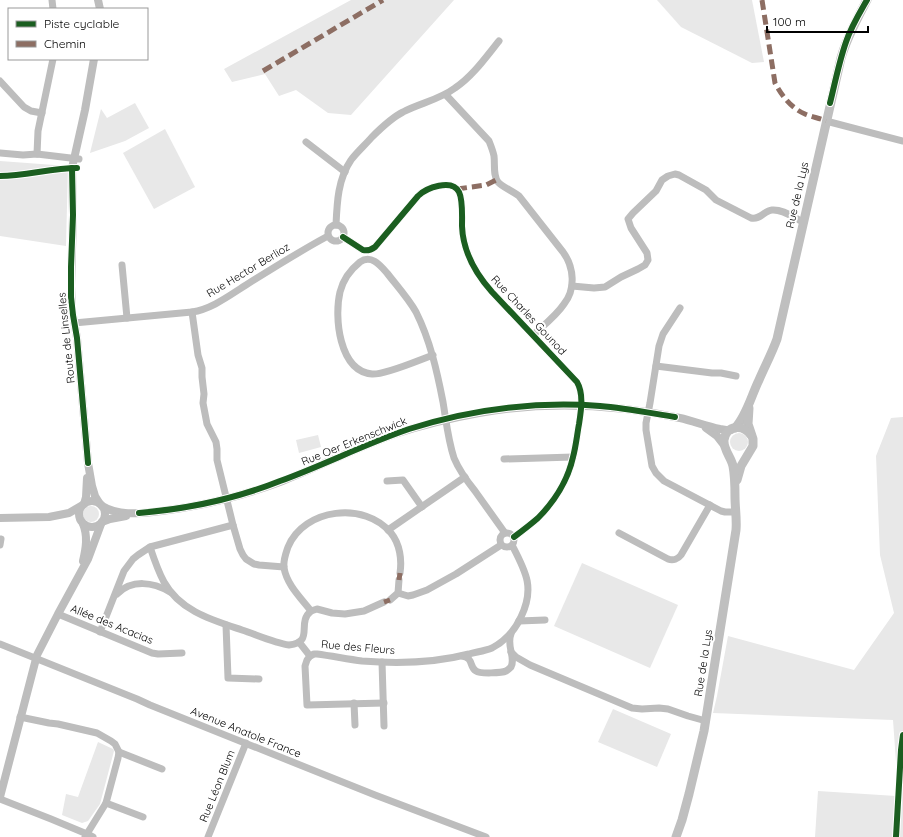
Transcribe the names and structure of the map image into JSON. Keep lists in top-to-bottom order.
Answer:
{
  "streets": {
    "main road": ["Rue de la Lys"],
    "street": [
      "Rue Hector Berlioz",
      "Rue Charles Gounod",
      "Route de Linselles",
      "Rue Oer Erkenschwick",
      "Allée des Acacias",
      "Rue des Fleurs",
      "Avenue Anatole France",
      "Rue Léon Blum"
    ]
  },
  "crossings": [
    ["Rue de la Lys", "Rue Oer Erkenschwick"],
    ["Rue Hector Berlioz", "Rue Charles Gounod"],
    ["Rue Hector Berlioz", "Route de Linselles"],
    ["Rue Charles Gounod", "Rue Oer Erkenschwick"],
    ["Rue Charles Gounod", "Rue des Fleurs"],
    ["Route de Linselles", "Rue Oer Erkenschwick"],
    ["Avenue Anatole France", "Rue Léon Blum"]
  ],
  "legend": ["Piste cyclable", "Chemin"],
  "scale_bar": "100 m"
}
